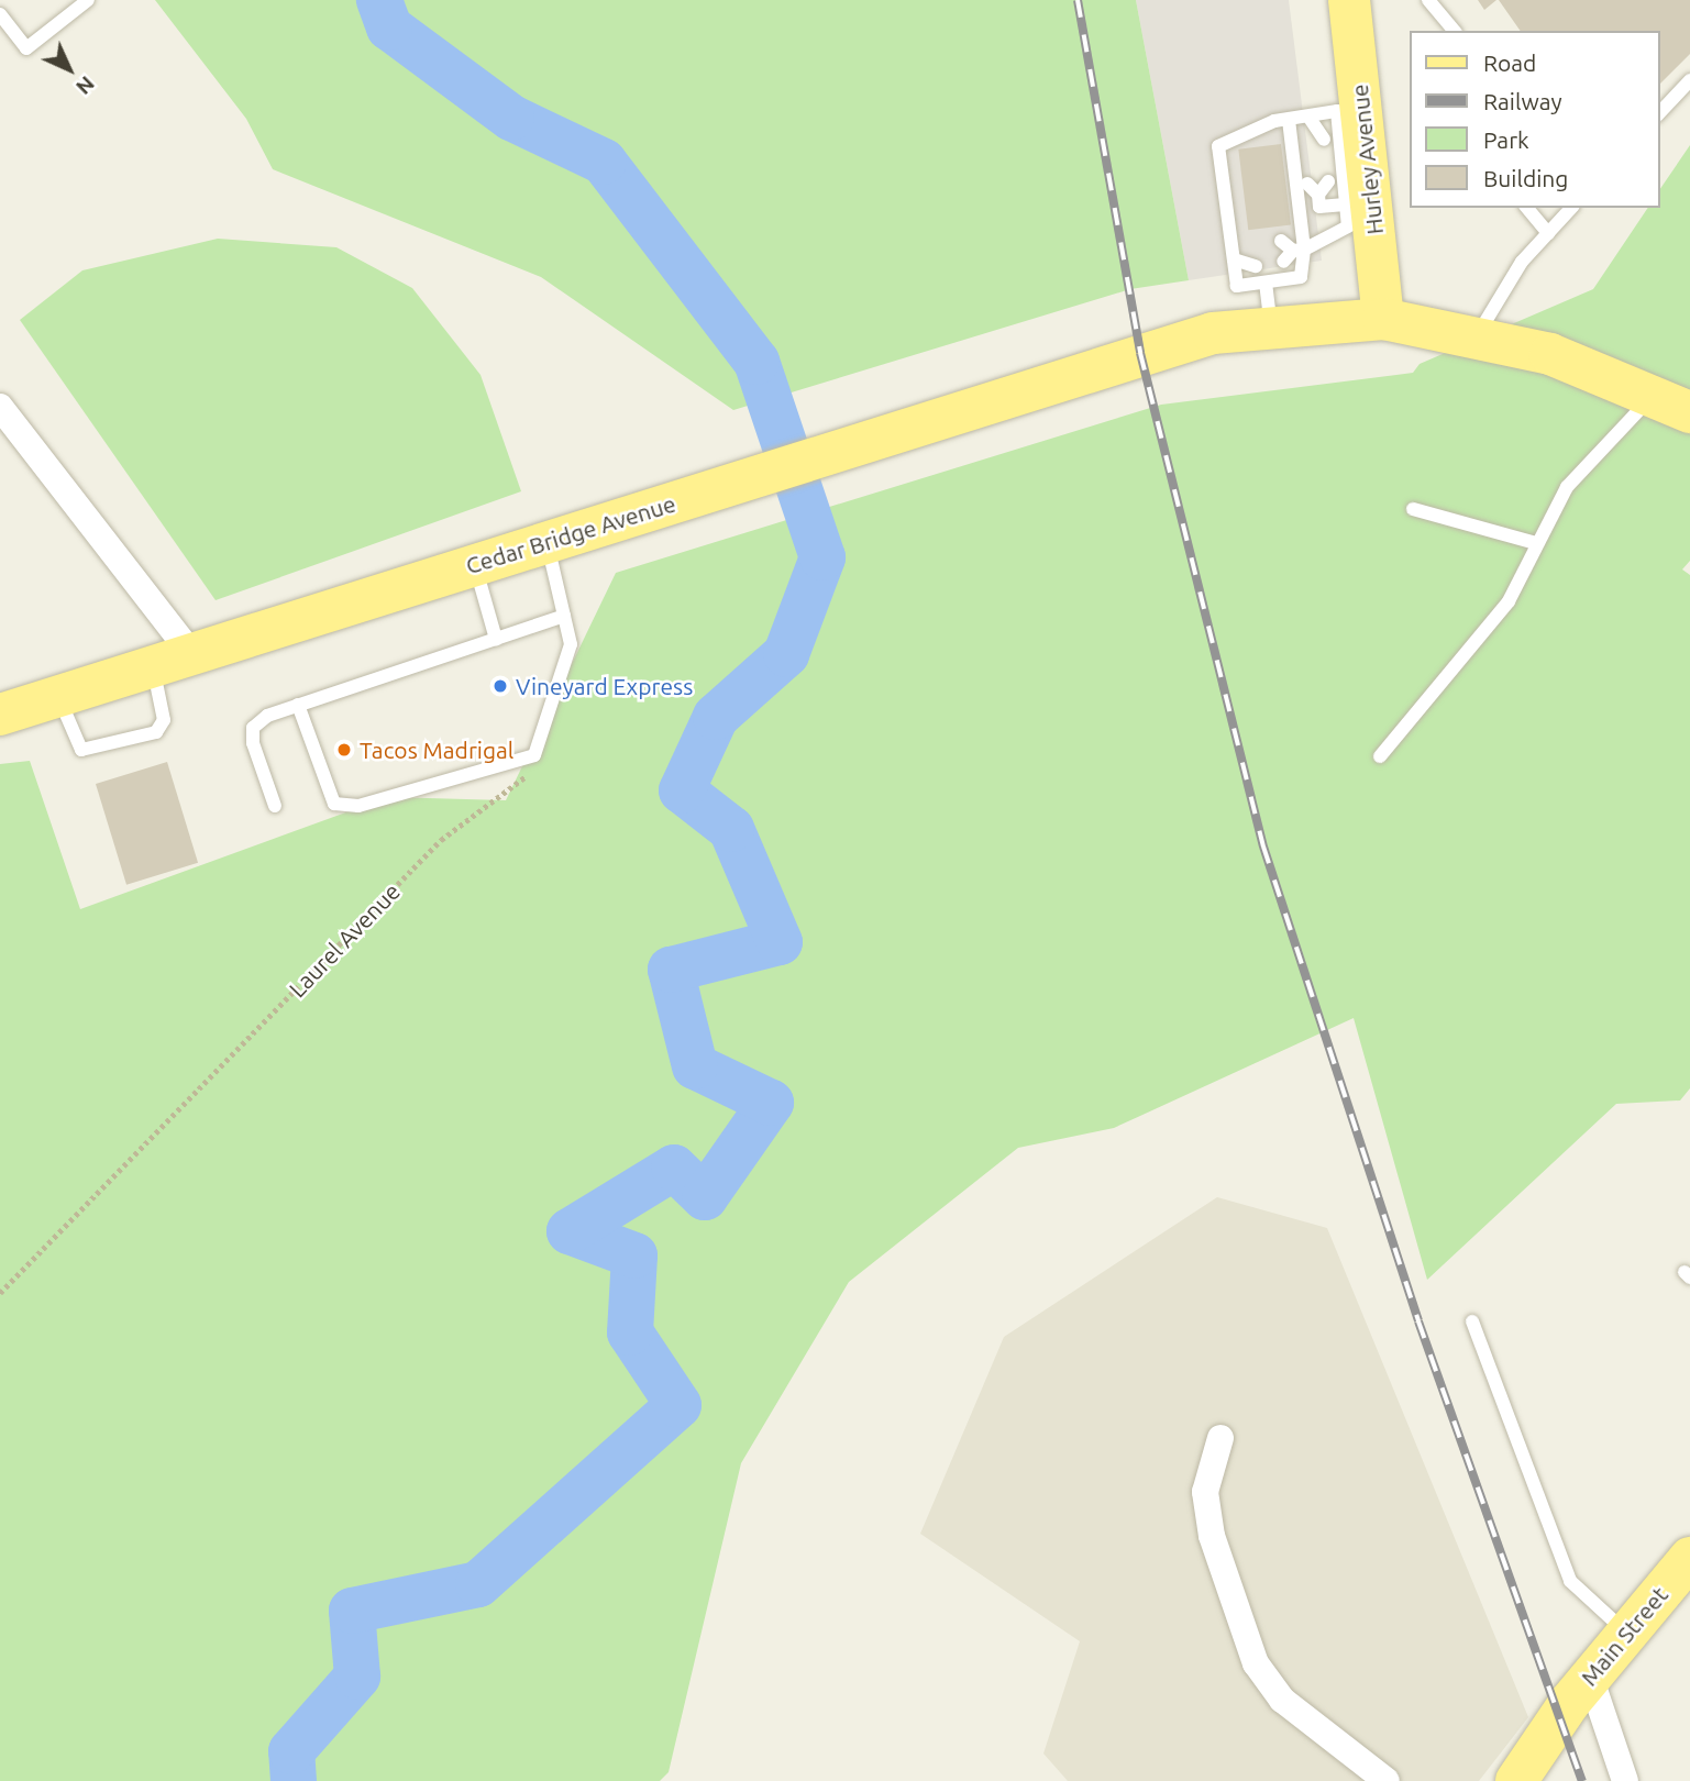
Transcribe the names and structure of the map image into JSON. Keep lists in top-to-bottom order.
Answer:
{
  "streets": {
    "main road": ["Hurley Avenue", "Cedar Bridge Avenue", "Main Street"],
    "path": ["Laurel Avenue"]
  },
  "crossings": [
    ["Hurley Avenue", "Cedar Bridge Avenue"]
  ],
  "places": ["Vineyard Express", "Tacos Madrigal"],
  "legend": [
    "Road",
    "Railway",
    "Park",
    "Building"
  ],
  "north": "bottom right"
}
